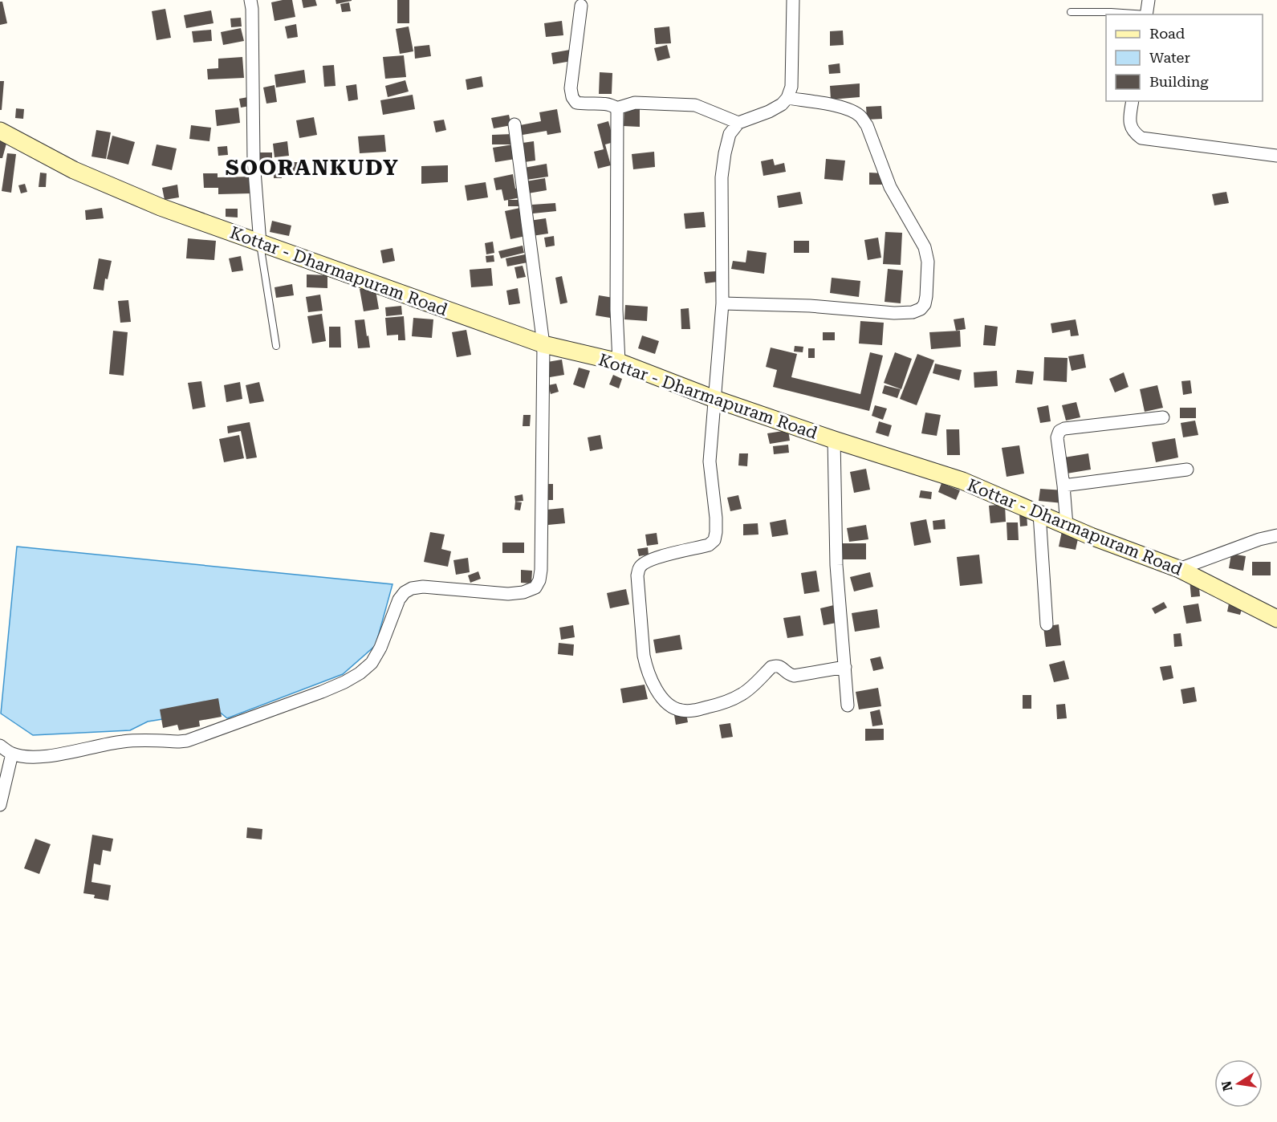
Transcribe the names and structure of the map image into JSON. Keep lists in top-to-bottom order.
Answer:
{
  "streets": {
    "main road": ["Kottar - Dharmapuram Road"]
  },
  "districts": ["SOORANKUDY"],
  "legend": ["Road", "Water", "Building"],
  "north": "left"
}
